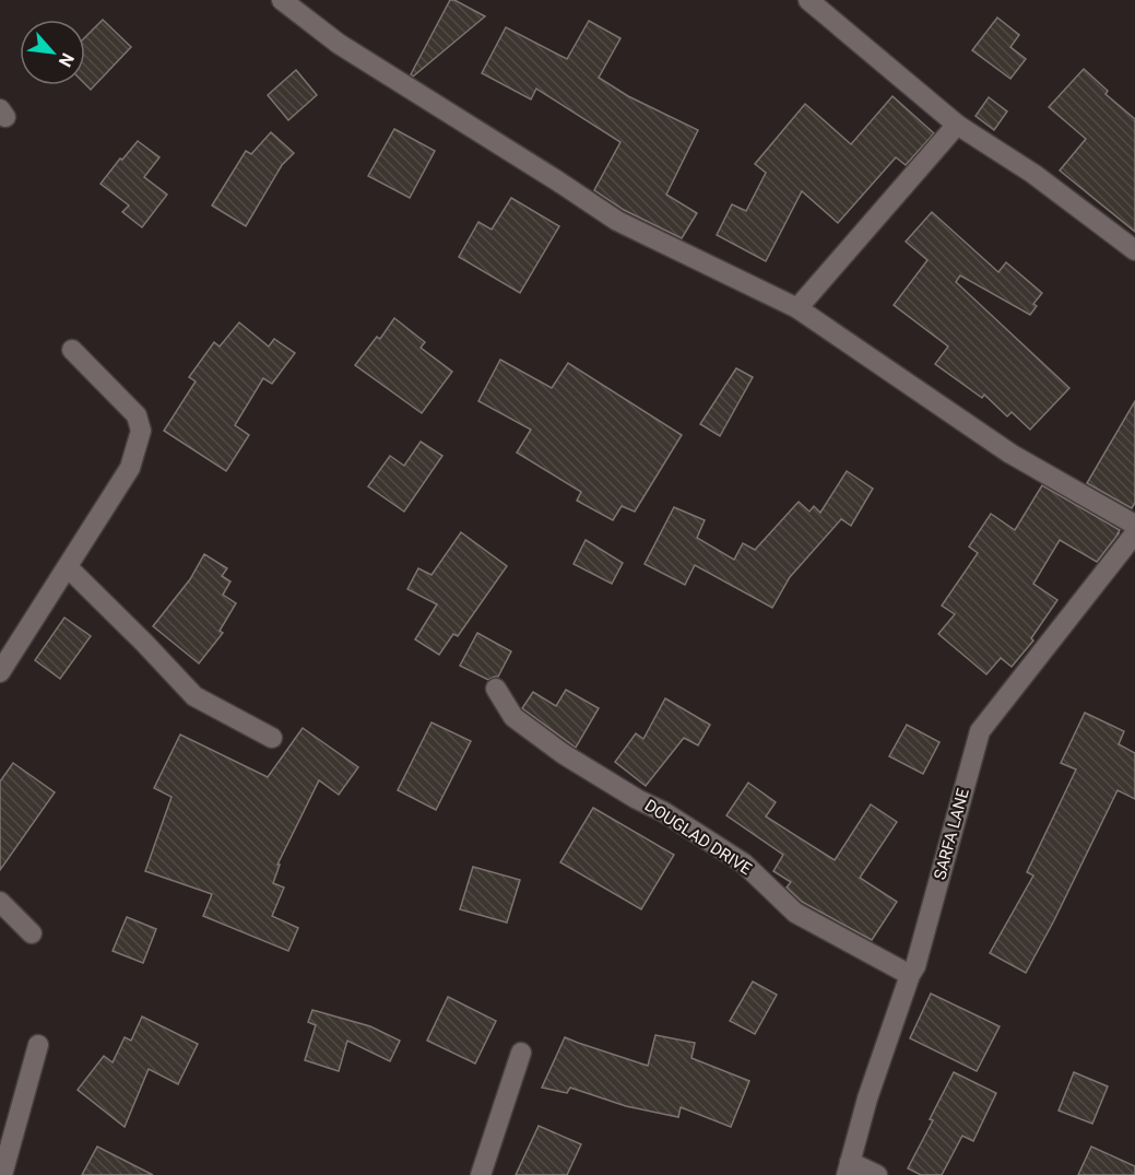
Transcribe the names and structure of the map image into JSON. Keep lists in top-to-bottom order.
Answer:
{
  "streets": {
    "street": ["SARFA LANE", "DOUGLAD DRIVE"]
  },
  "crossings": [
    ["SARFA LANE", "DOUGLAD DRIVE"]
  ],
  "north": "bottom right"
}
